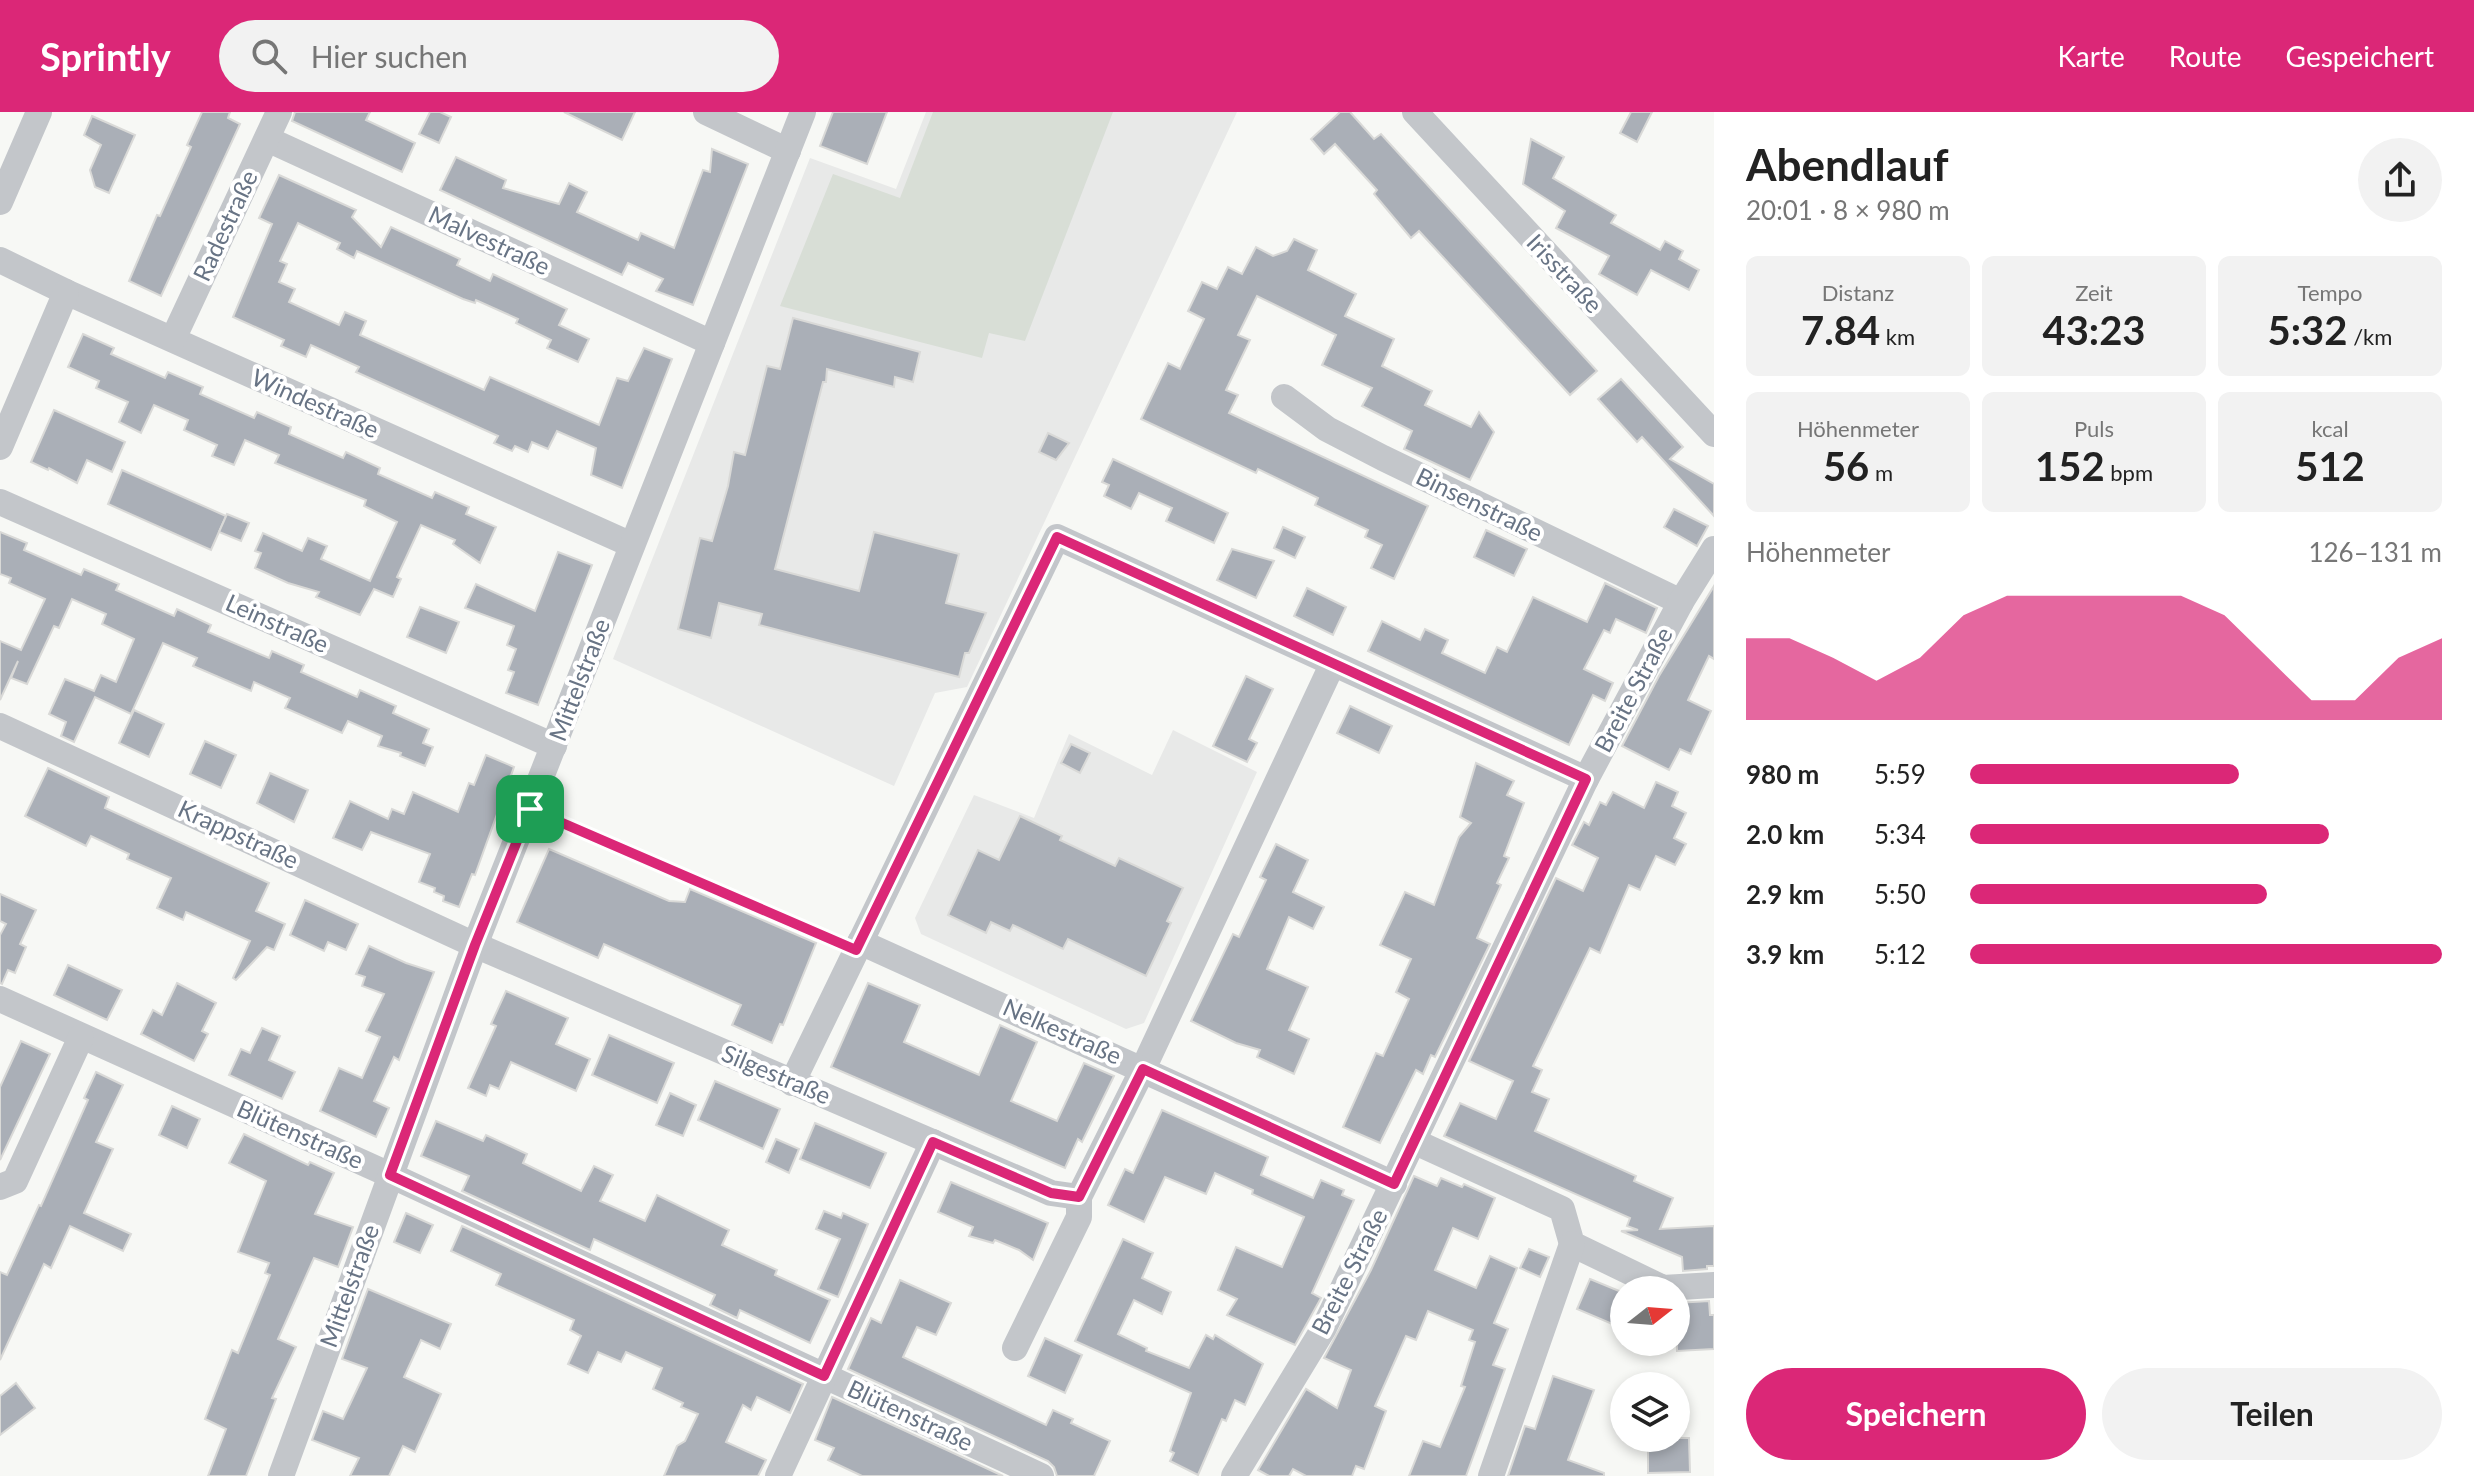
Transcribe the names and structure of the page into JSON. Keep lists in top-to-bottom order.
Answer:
{
  "streets": {
    "street": [
      "Radestraße",
      "Malvestraße",
      "Irisstraße",
      "Windestraße",
      "Binsenstraße",
      "Leinstraße",
      "Mittelstraße",
      "Breite Straße",
      "Krappstraße",
      "Nelkestraße",
      "Silgestraße",
      "Blütenstraße"
    ]
  },
  "crossings": [
    ["Radestraße", "Malvestraße"],
    ["Radestraße", "Windestraße"],
    ["Malvestraße", "Mittelstraße"],
    ["Windestraße", "Mittelstraße"],
    ["Binsenstraße", "Breite Straße"],
    ["Leinstraße", "Mittelstraße"],
    ["Mittelstraße", "Krappstraße"],
    ["Mittelstraße", "Silgestraße"],
    ["Mittelstraße", "Blütenstraße"],
    ["Breite Straße", "Nelkestraße"],
    ["Krappstraße", "Silgestraße"]
  ],
  "north": "right",
  "page": {
    "header": "Sprintly",
    "search": "Hier suchen",
    "nav": ["Karte", "Route", "Gespeichert"],
    "heading": ["Abendlauf", "20:01 · 8 × 980 m"],
    "stats": [
      ["Distanz", "7.84 km"],
      ["Zeit", "43:23"],
      ["Tempo", "5:32 /km"],
      ["Höhenmeter", "56 m"],
      ["Puls", "152 bpm"],
      ["kcal", "512"]
    ],
    "chart": ["Höhenmeter", "126–131 m"],
    "list": [
      {
        "name": "980 m",
        "note": "5:59"
      },
      {
        "name": "2.0 km",
        "note": "5:34"
      },
      {
        "name": "2.9 km",
        "note": "5:50"
      },
      {
        "name": "3.9 km",
        "note": "5:12"
      }
    ],
    "buttons": ["Speichern", "Teilen"]
  }
}
